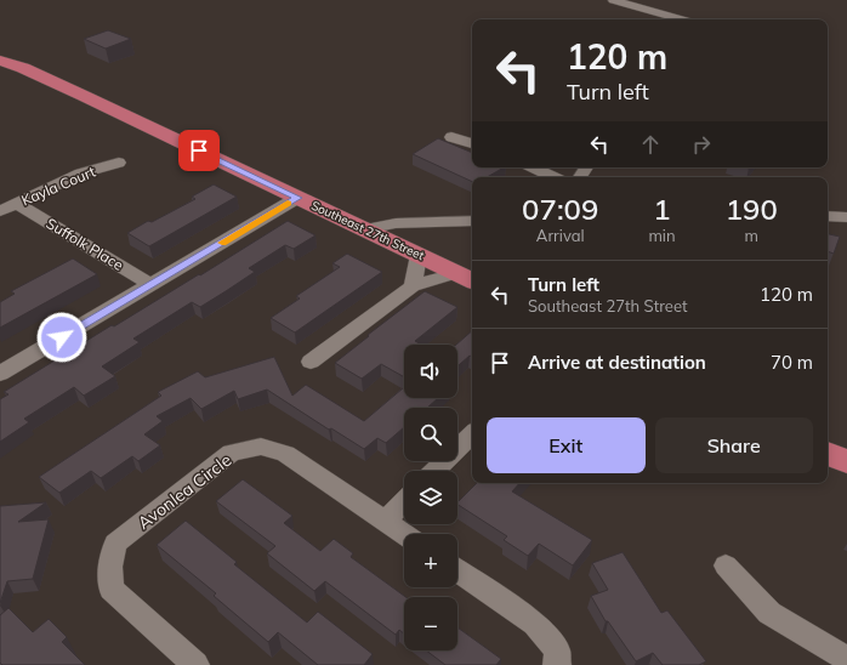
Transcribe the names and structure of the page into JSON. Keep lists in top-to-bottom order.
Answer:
{
  "streets": {
    "main road": ["Southeast 27th Street"],
    "street": ["Kayla Court", "Suffolk Place", "Avonlea Circle"]
  },
  "crossings": [
    ["Kayla Court", "Suffolk Place"]
  ],
  "page": {
    "turn": ["120 m", "Turn left"],
    "eta": [
      "07:09",
      "Arrival",
      "1",
      "min",
      "190",
      "m"
    ],
    "list": [
      {
        "name": "Turn left",
        "note": "Southeast 27th Street",
        "value": "120 m"
      },
      {
        "name": "Arrive at destination",
        "value": "70 m"
      }
    ],
    "map_buttons": ["+", "−"],
    "buttons": ["Exit", "Share"]
  }
}
